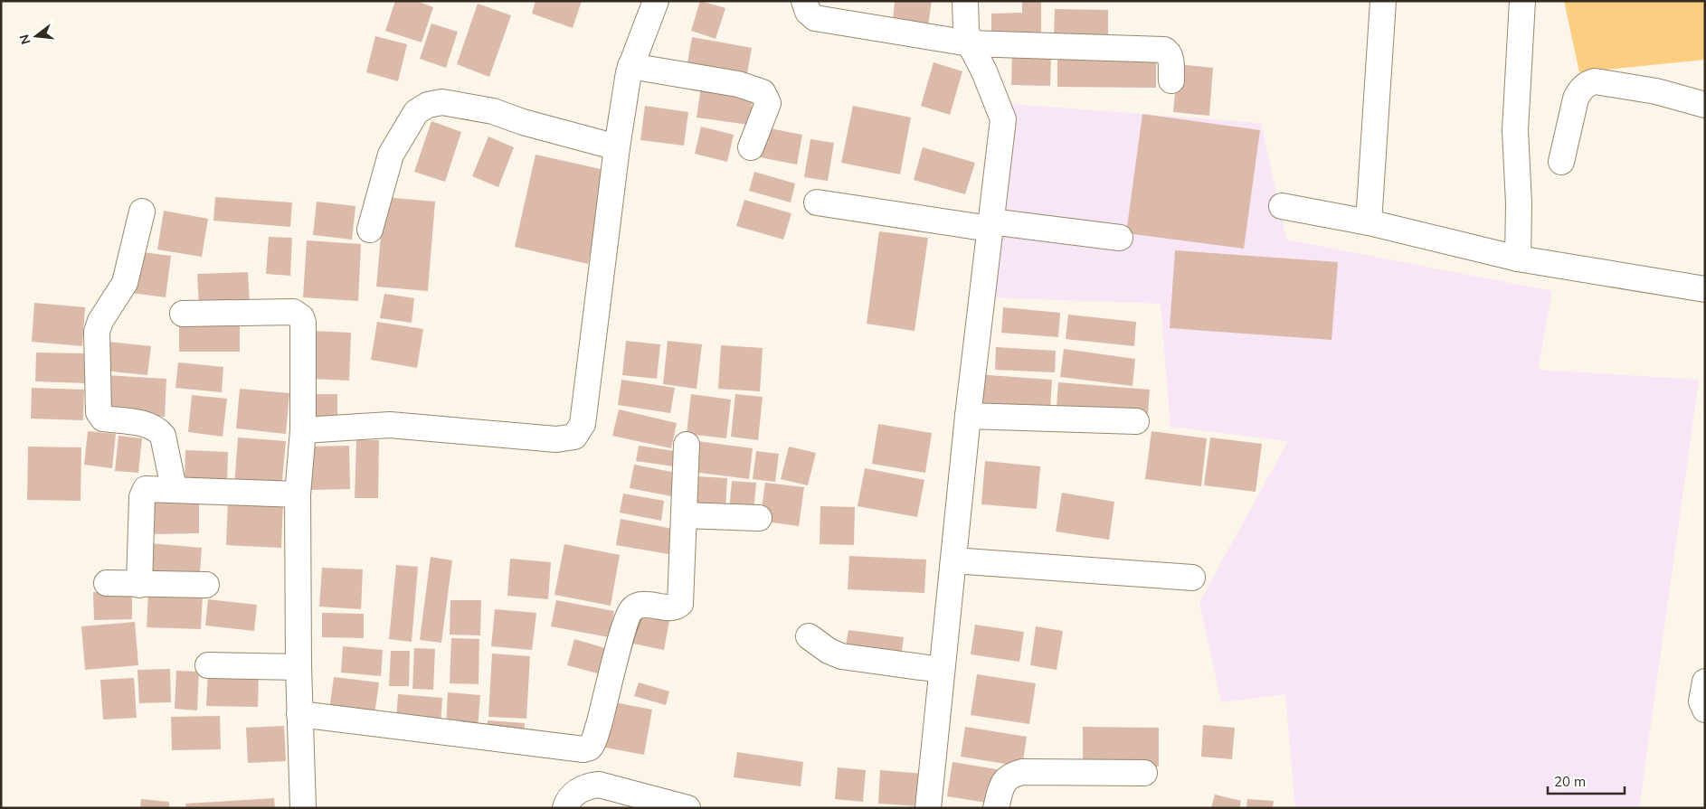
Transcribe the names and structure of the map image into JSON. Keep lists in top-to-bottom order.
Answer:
{
  "scale_bar": "20 m",
  "north": "left"
}
